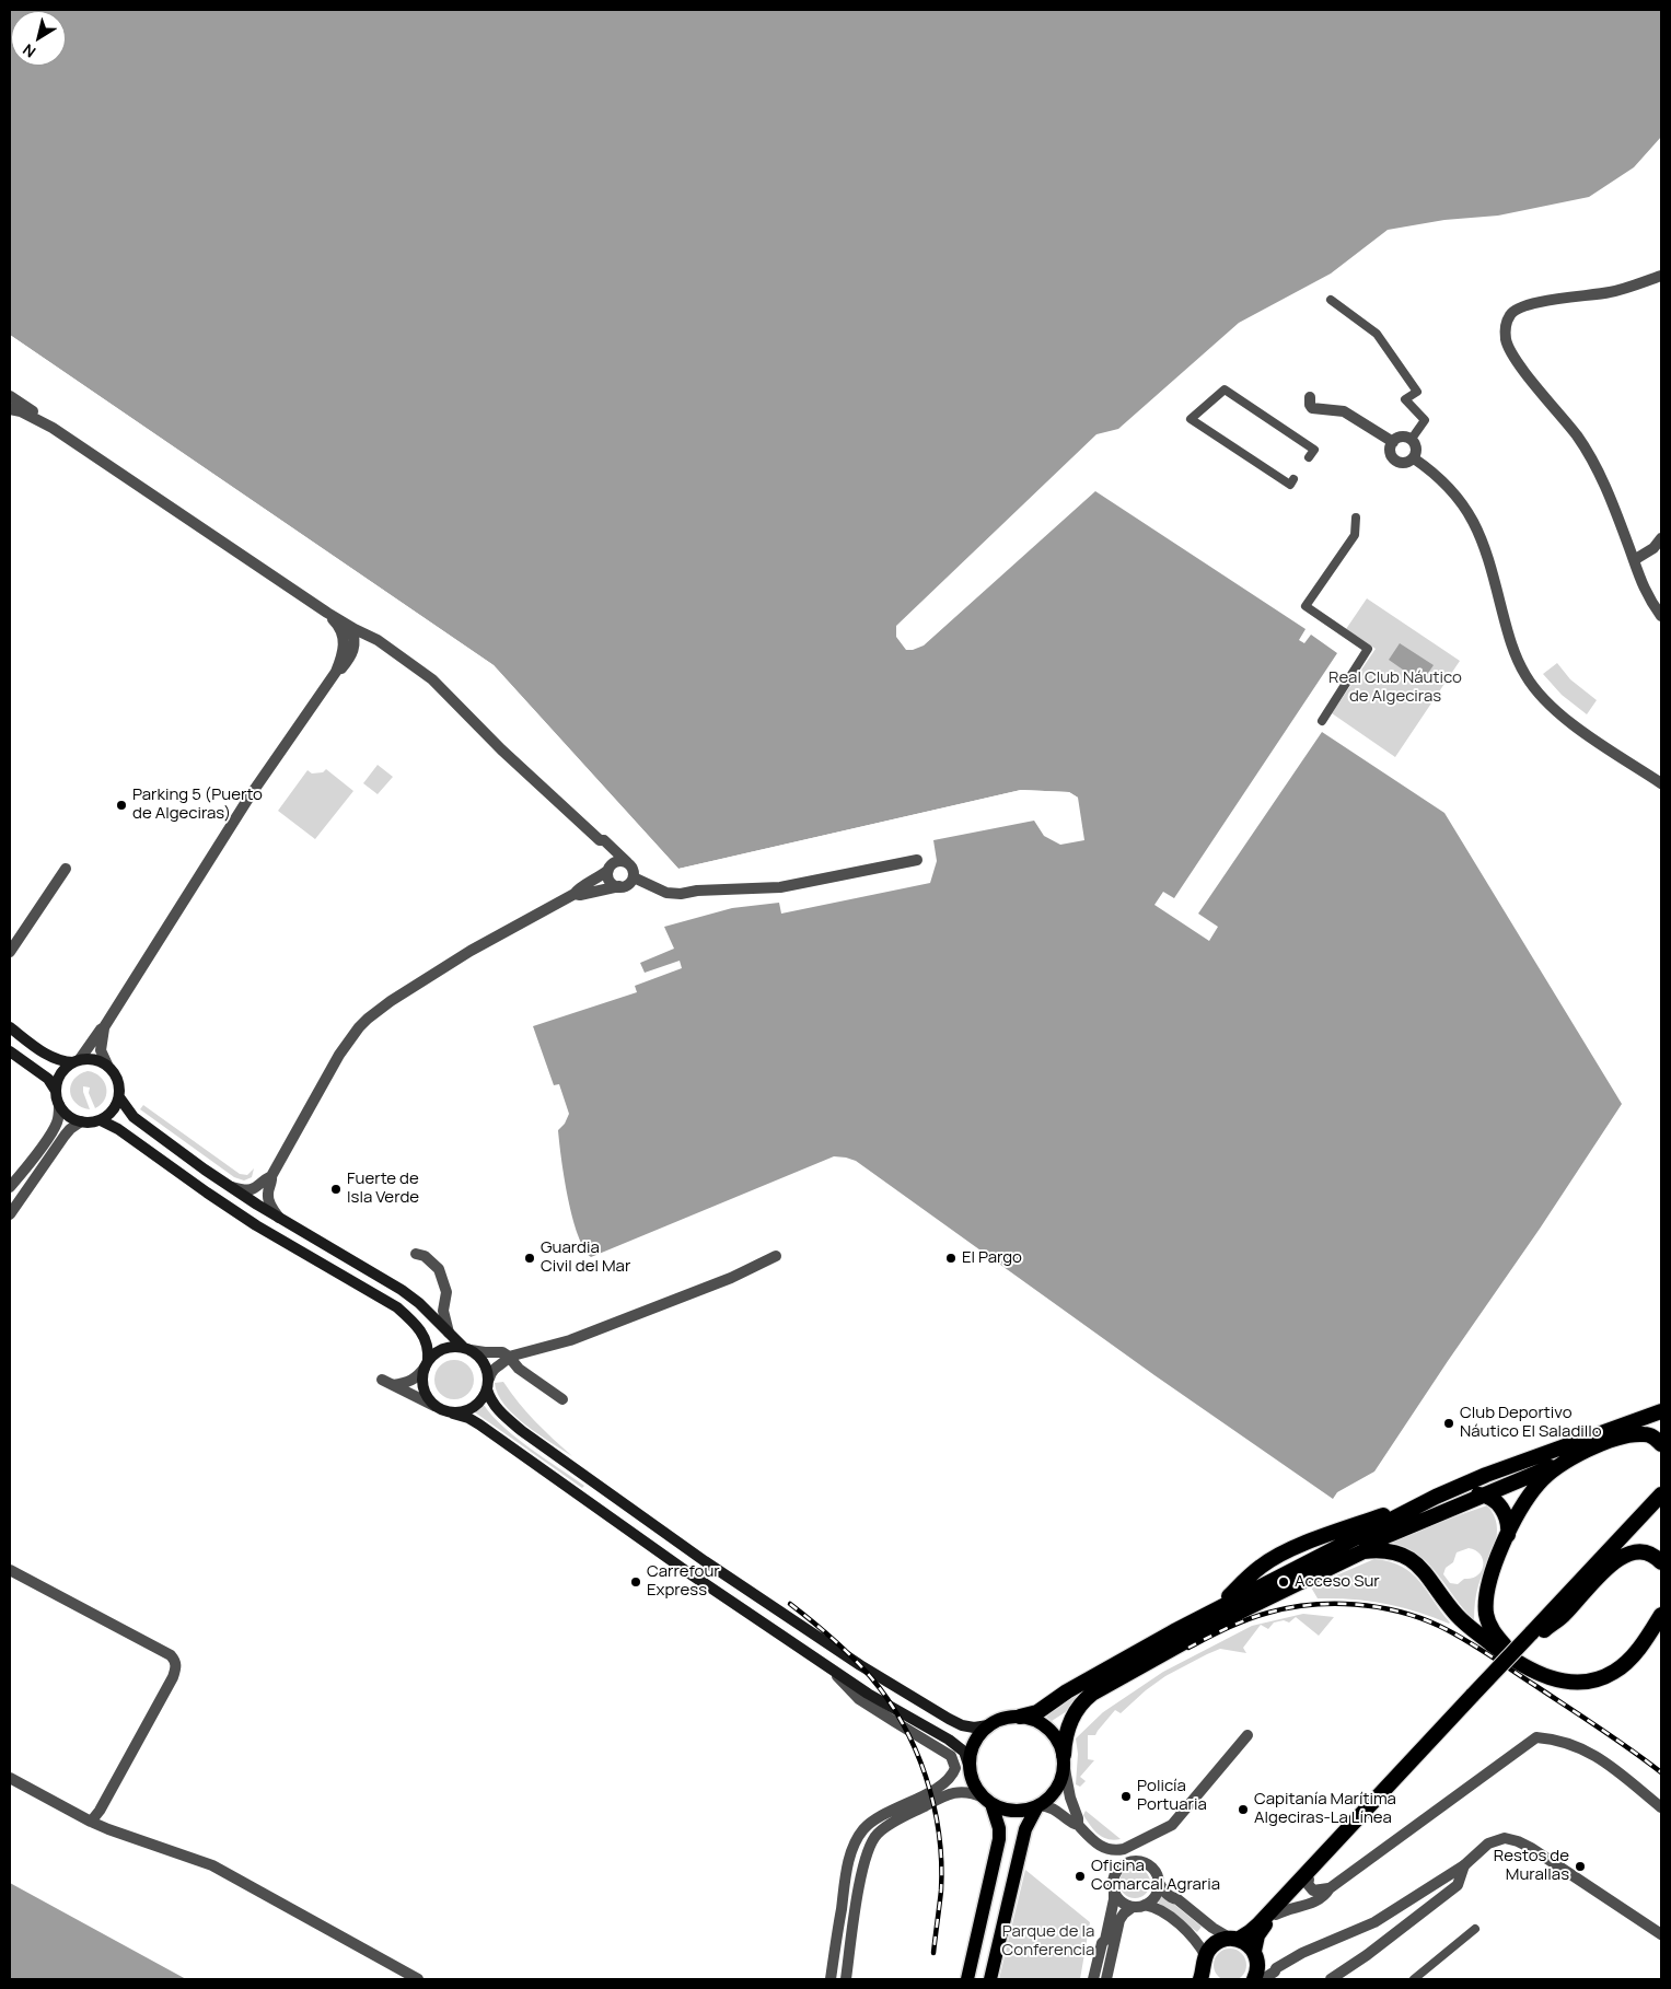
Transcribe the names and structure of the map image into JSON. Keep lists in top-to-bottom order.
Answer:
{
  "parks": ["Real Club Náutico de Algeciras", "Parque de la Conferencia"],
  "places": [
    "Parking 5 (Puerto de Algeciras)",
    "Fuerte de Isla Verde",
    "Guardia Civil del Mar",
    "El Pargo",
    "Club Deportivo Náutico El Saladillo",
    "Carrefour Express",
    "Acceso Sur",
    "Policía Portuaria",
    "Capitanía Marítima Algeciras-La Línea",
    "Restos de Murallas",
    "Oficina Comarcal Agraria"
  ],
  "north": "bottom left"
}
